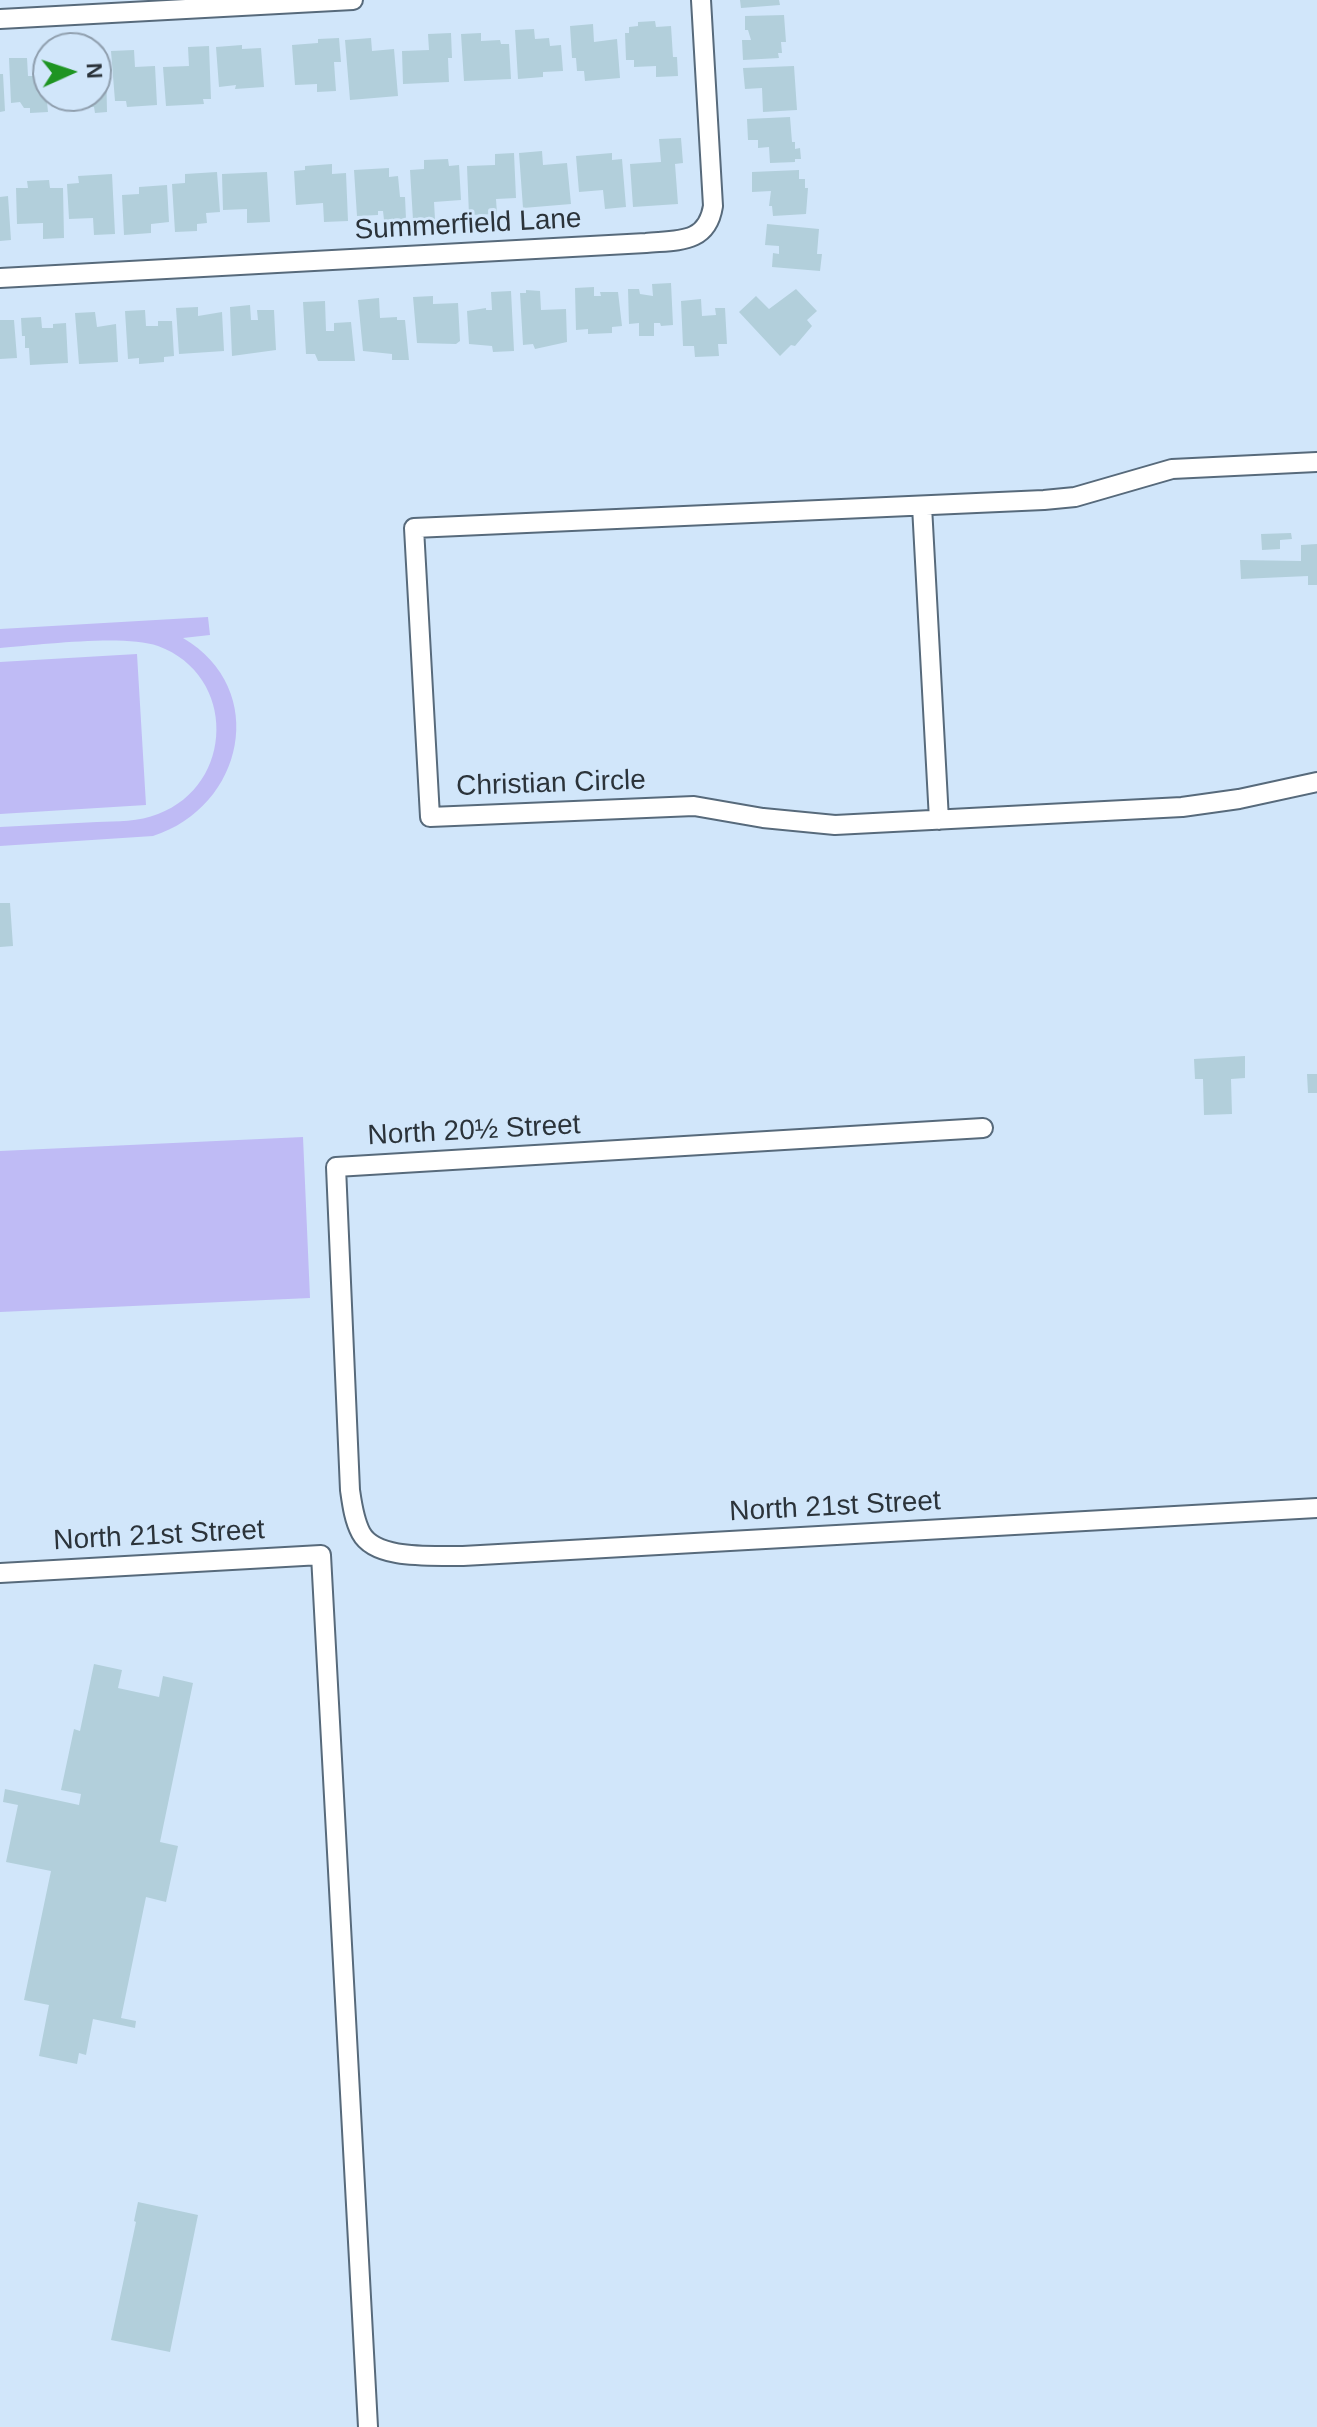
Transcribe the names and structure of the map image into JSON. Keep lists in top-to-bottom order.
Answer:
{
  "streets": {
    "street": [
      "Summerfield Lane",
      "Christian Circle",
      "North 20½ Street",
      "North 21st Street"
    ]
  },
  "crossings": [
    ["North 20½ Street", "North 21st Street"]
  ],
  "north": "right"
}
